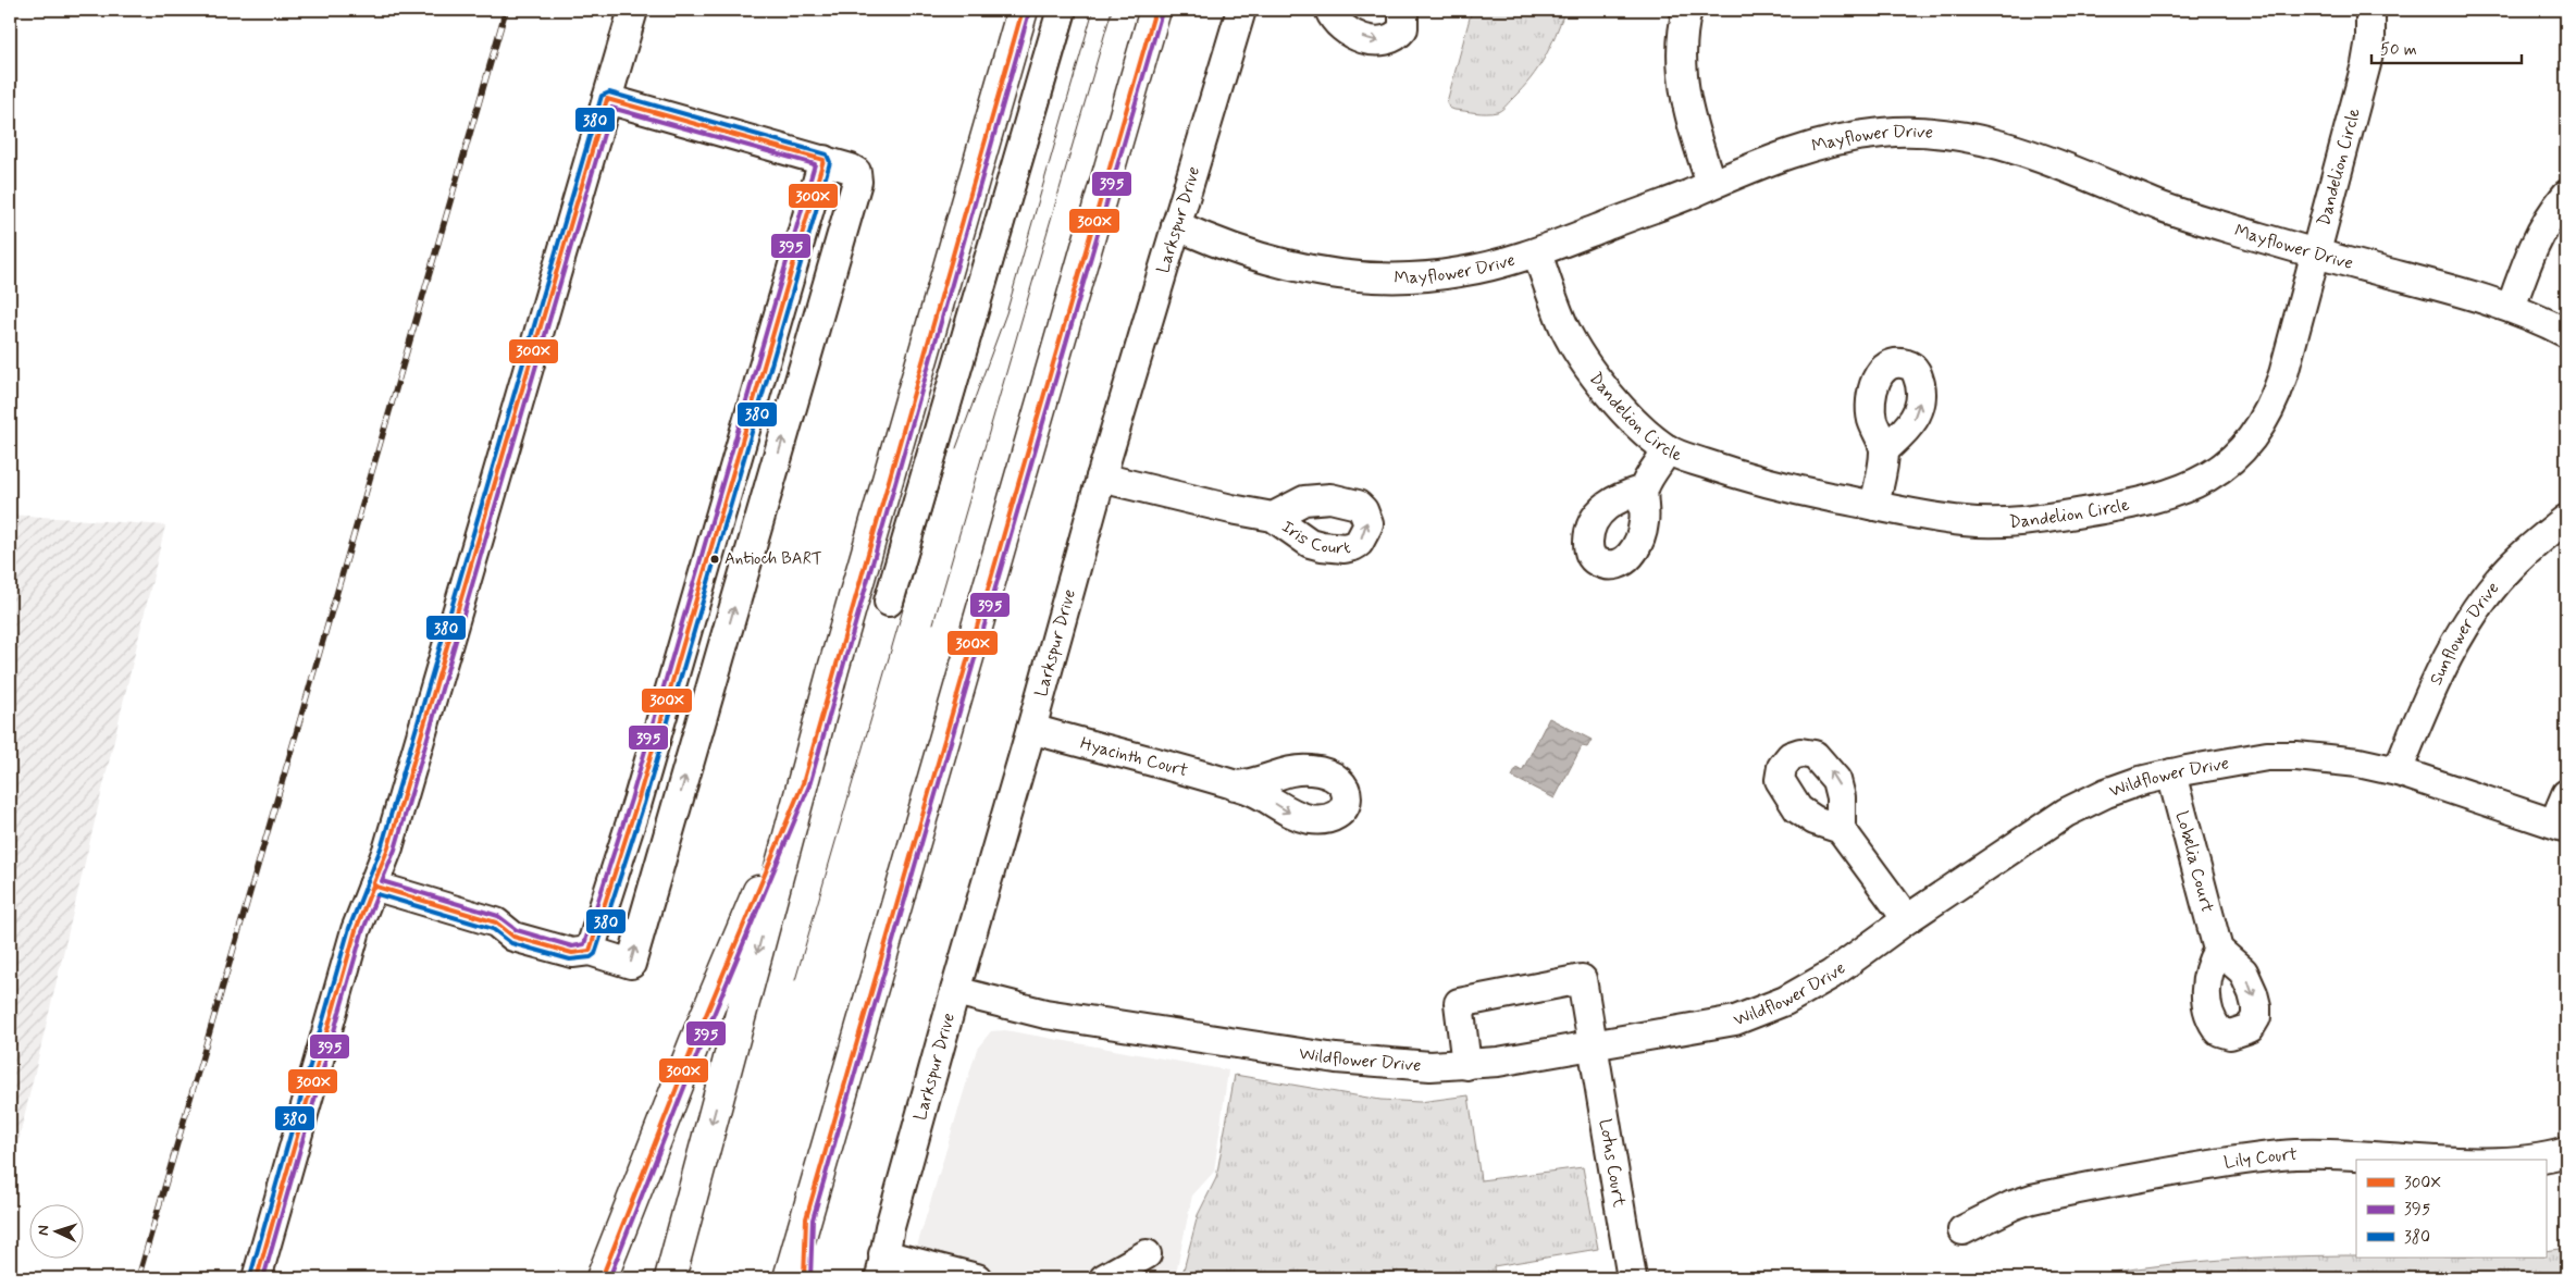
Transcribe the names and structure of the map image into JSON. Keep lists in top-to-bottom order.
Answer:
{
  "streets": {
    "street": [
      "Mayflower Drive",
      "Dandelion Circle",
      "Larkspur Drive",
      "Iris Court",
      "Sunflower Drive",
      "Hyacinth Court",
      "Wildflower Drive",
      "Lobelia Court",
      "Lily Court",
      "Lotus Court"
    ]
  },
  "crossings": [
    ["Mayflower Drive", "Dandelion Circle"],
    ["Mayflower Drive", "Larkspur Drive"],
    ["Larkspur Drive", "Iris Court"],
    ["Larkspur Drive", "Hyacinth Court"],
    ["Larkspur Drive", "Wildflower Drive"],
    ["Sunflower Drive", "Wildflower Drive"],
    ["Wildflower Drive", "Lobelia Court"],
    ["Wildflower Drive", "Lotus Court"]
  ],
  "places": ["Antioch BART"],
  "lines": ["transit line 300X", "transit line 395", "transit line 380"],
  "legend": ["300X", "395", "380"],
  "scale_bar": "50 m",
  "north": "left"
}
